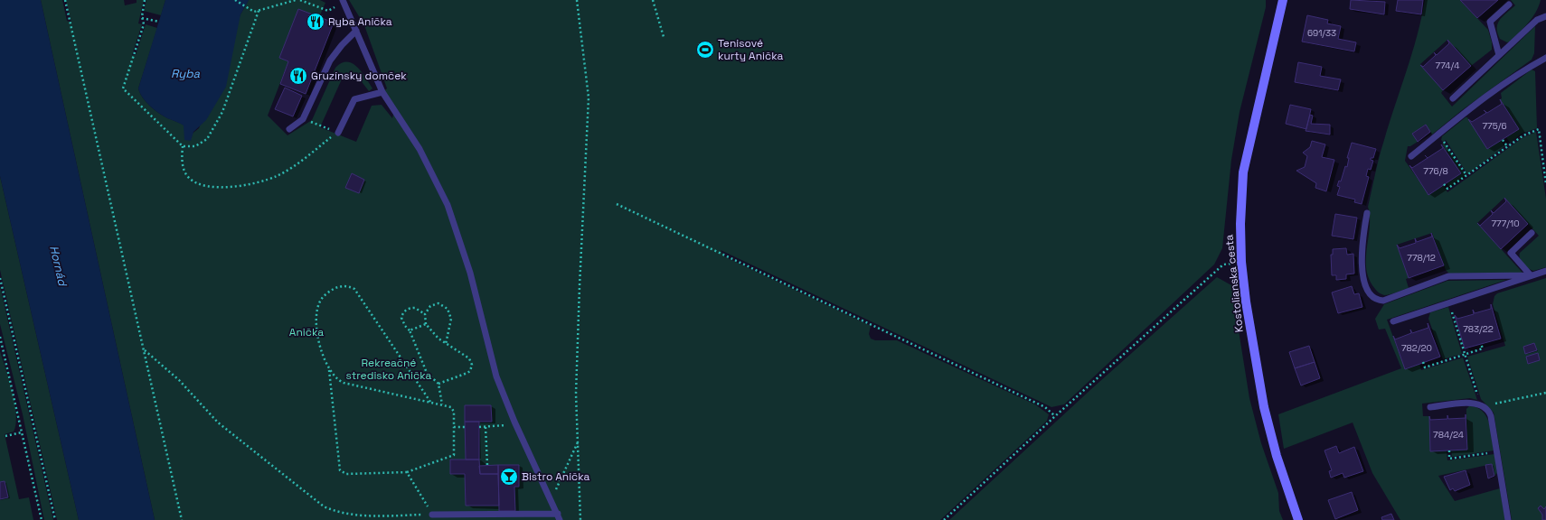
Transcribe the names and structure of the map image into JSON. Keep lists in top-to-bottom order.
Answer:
{
  "streets": {
    "street": ["Kostolianska cesta"]
  },
  "water": ["Ryba", "Hornád"],
  "parks": ["Anička", "Rekreačné stredisko Anička"],
  "places": {
    "restaurant": ["Ryba Anička", "Gruzínsky domček"],
    "sports": ["Tenisové kurty Anička"],
    "bar": ["Bistro Anička"]
  },
  "house_numbers": [
    "691/33",
    "774/4",
    "775/6",
    "776/8",
    "777/10",
    "778/12",
    "783/22",
    "782/20",
    "784/24"
  ]
}
